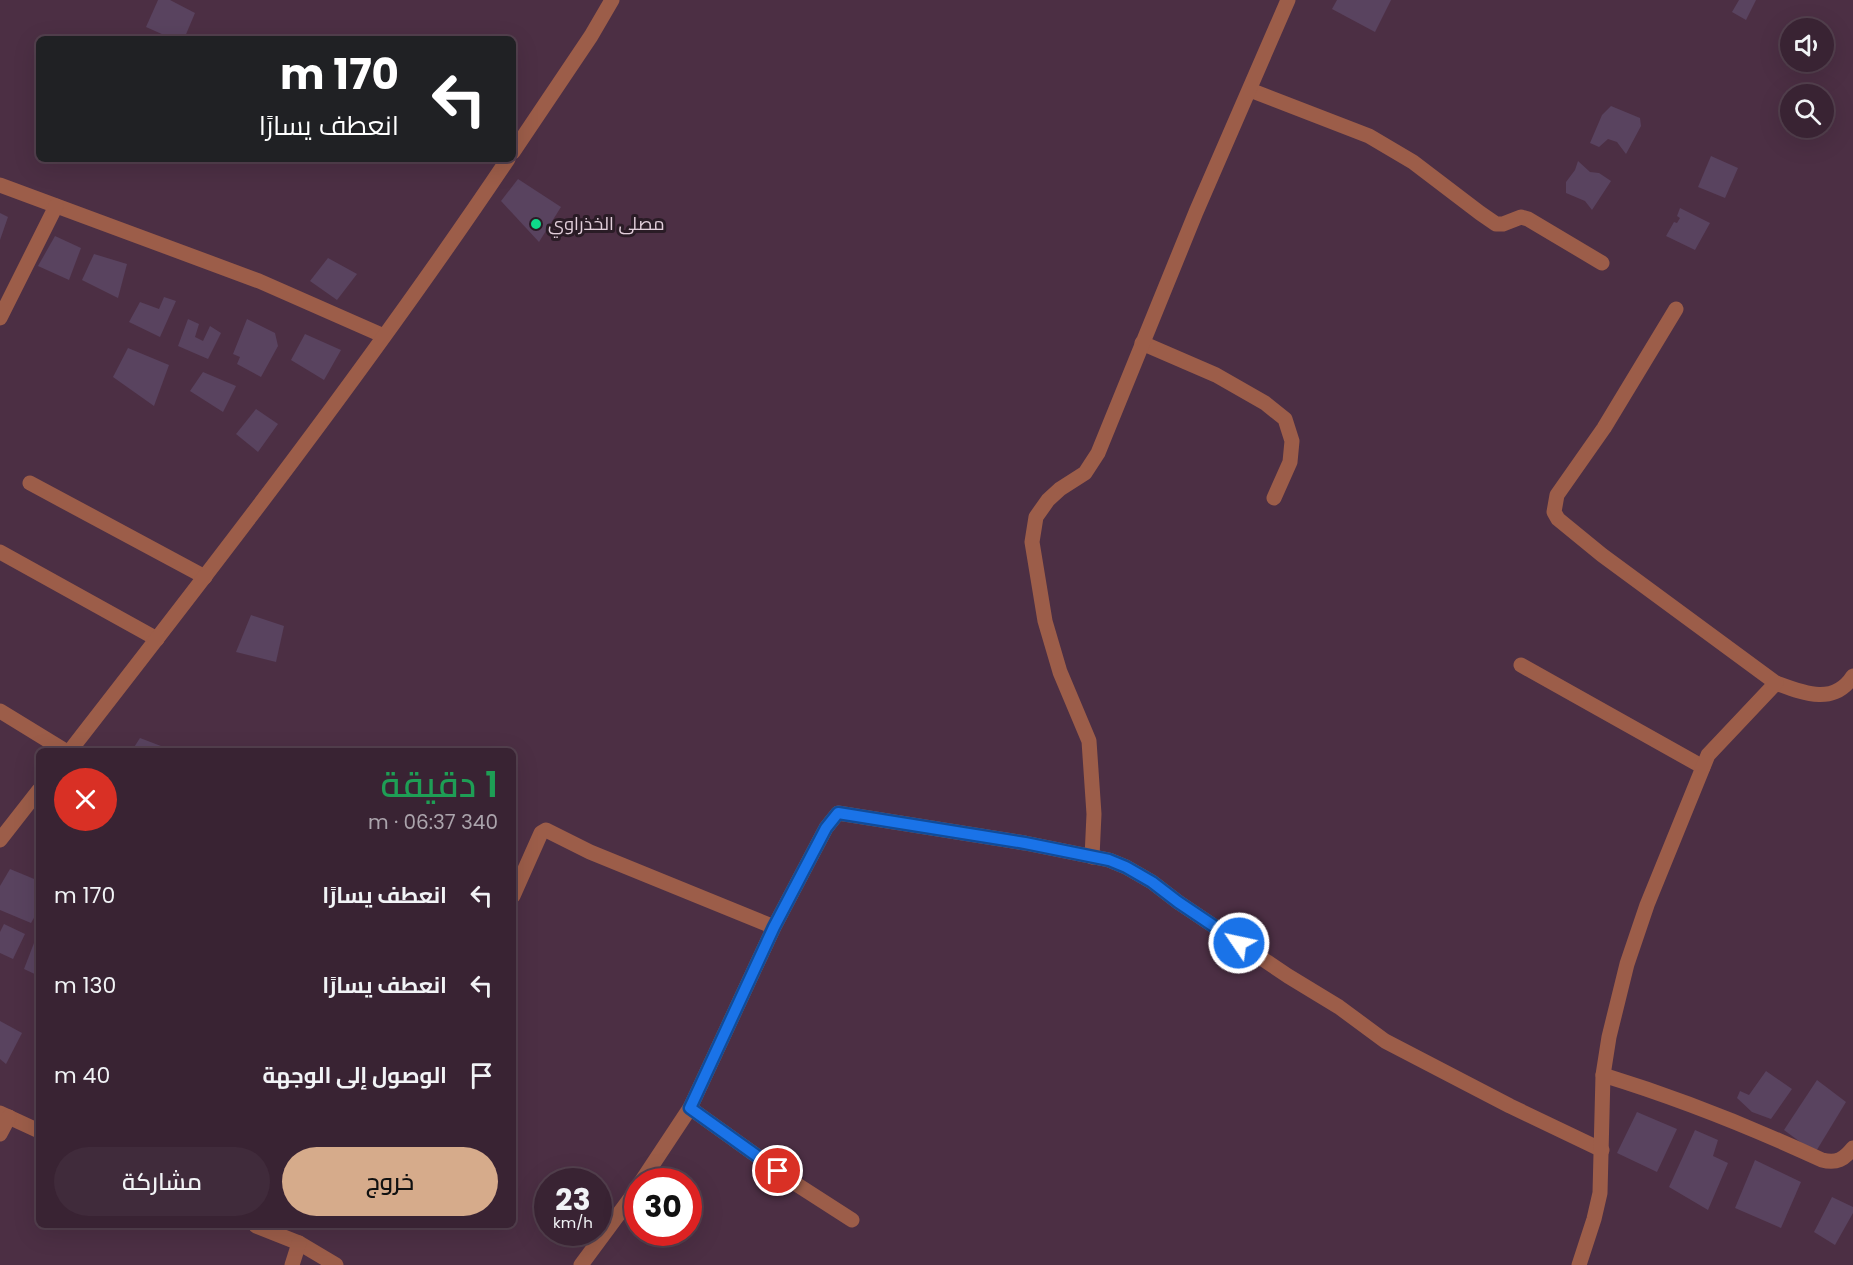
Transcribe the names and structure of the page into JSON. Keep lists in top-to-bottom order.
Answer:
{
  "places": ["مصلى الخذراوي"],
  "page": {
    "turn": ["170 m", "انعطف يسارًا"],
    "heading": ["1 دقيقة", "340 m · 06:37"],
    "list": [
      {
        "name": "انعطف يسارًا",
        "value": "170 m"
      },
      {
        "name": "انعطف يسارًا",
        "value": "130 m"
      },
      {
        "name": "الوصول إلى الوجهة",
        "value": "40 m"
      }
    ],
    "buttons": ["خروج", "مشاركة"],
    "speed": "23 km/h",
    "limit": "30"
  }
}
